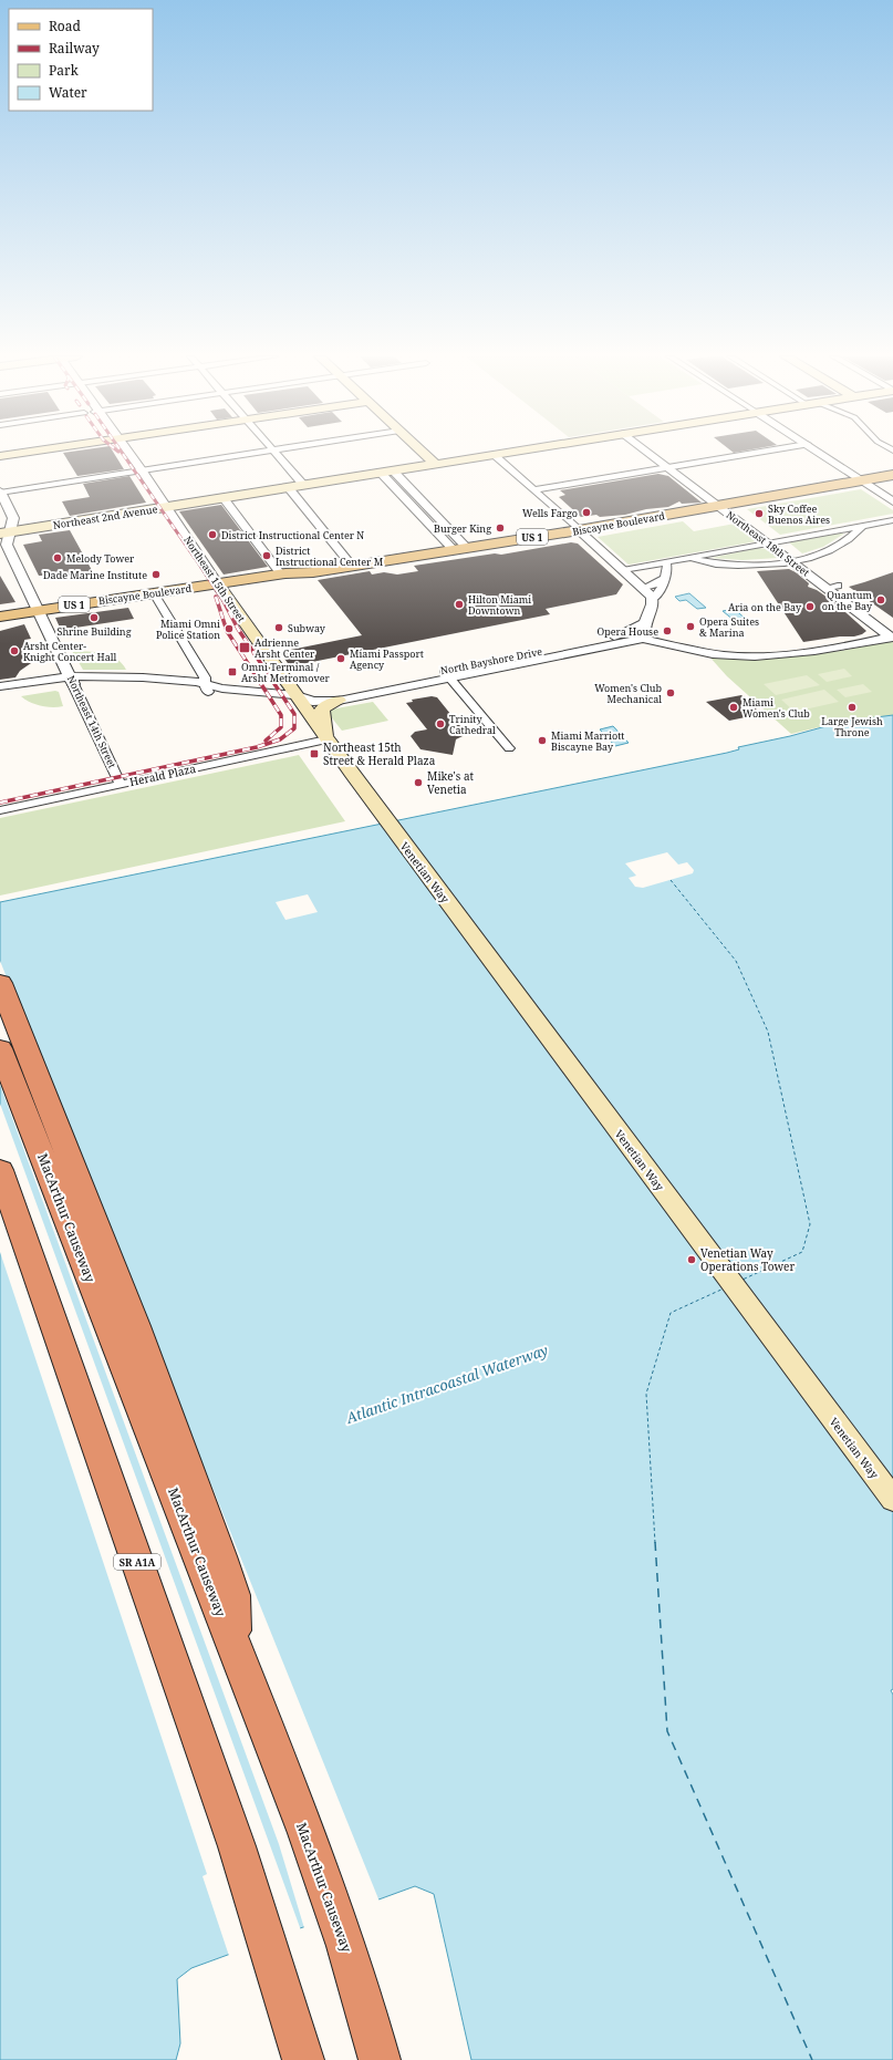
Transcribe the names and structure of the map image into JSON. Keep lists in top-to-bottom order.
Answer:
{
  "streets": {
    "highway": ["MacArthur Causeway", "SR A1A"],
    "main road": [
      "Northeast 2nd Avenue",
      "Biscayne Boulevard",
      "US 1",
      "Northeast 15th Street",
      "Venetian Way"
    ],
    "street": [
      "Northeast 18th Street",
      "North Bayshore Drive",
      "Northeast 14th Street",
      "Herald Plaza"
    ]
  },
  "crossings": [
    ["Northeast 2nd Avenue", "Northeast 15th Street"],
    ["Northeast 2nd Avenue", "Northeast 14th Street"],
    ["Biscayne Boulevard", "Northeast 18th Street"],
    ["Biscayne Boulevard", "Northeast 15th Street"],
    ["Biscayne Boulevard", "Northeast 14th Street"],
    ["Northeast 18th Street", "North Bayshore Drive"],
    ["Northeast 15th Street", "North Bayshore Drive"],
    ["Northeast 15th Street", "Herald Plaza"],
    ["Northeast 15th Street", "Venetian Way"],
    ["North Bayshore Drive", "Northeast 14th Street"],
    ["Northeast 14th Street", "Herald Plaza"]
  ],
  "water": ["Atlantic Intracoastal Waterway"],
  "places": {
    "other": [
      "Wells Fargo",
      "Sky Coffee Buenos Aires",
      "Burger King",
      "District Instructional Center N",
      "District Instructional Center M",
      "Melody Tower",
      "Dade Marine Institute",
      "Quantum on the Bay",
      "Hilton Miami Downtown",
      "Aria on the Bay",
      "Shrine Building",
      "Opera Suites & Marina",
      "Subway",
      "Miami Omni Police Station",
      "Opera House",
      "Arsht Center- Knight Concert Hall",
      "Miami Passport Agency",
      "Women's Club Mechanical",
      "Miami Women's Club",
      "Large Jewish Throne",
      "Trinity Cathedral",
      "Miami Marriott Biscayne Bay",
      "Mike's at Venetia",
      "Venetian Way Operations Tower"
    ],
    "transit": ["Adrienne Arsht Center", "Omni Terminal / Arsht Metromover", "Northeast 15th Street & Herald Plaza"]
  },
  "legend": [
    "Road",
    "Railway",
    "Park",
    "Water"
  ]
}
